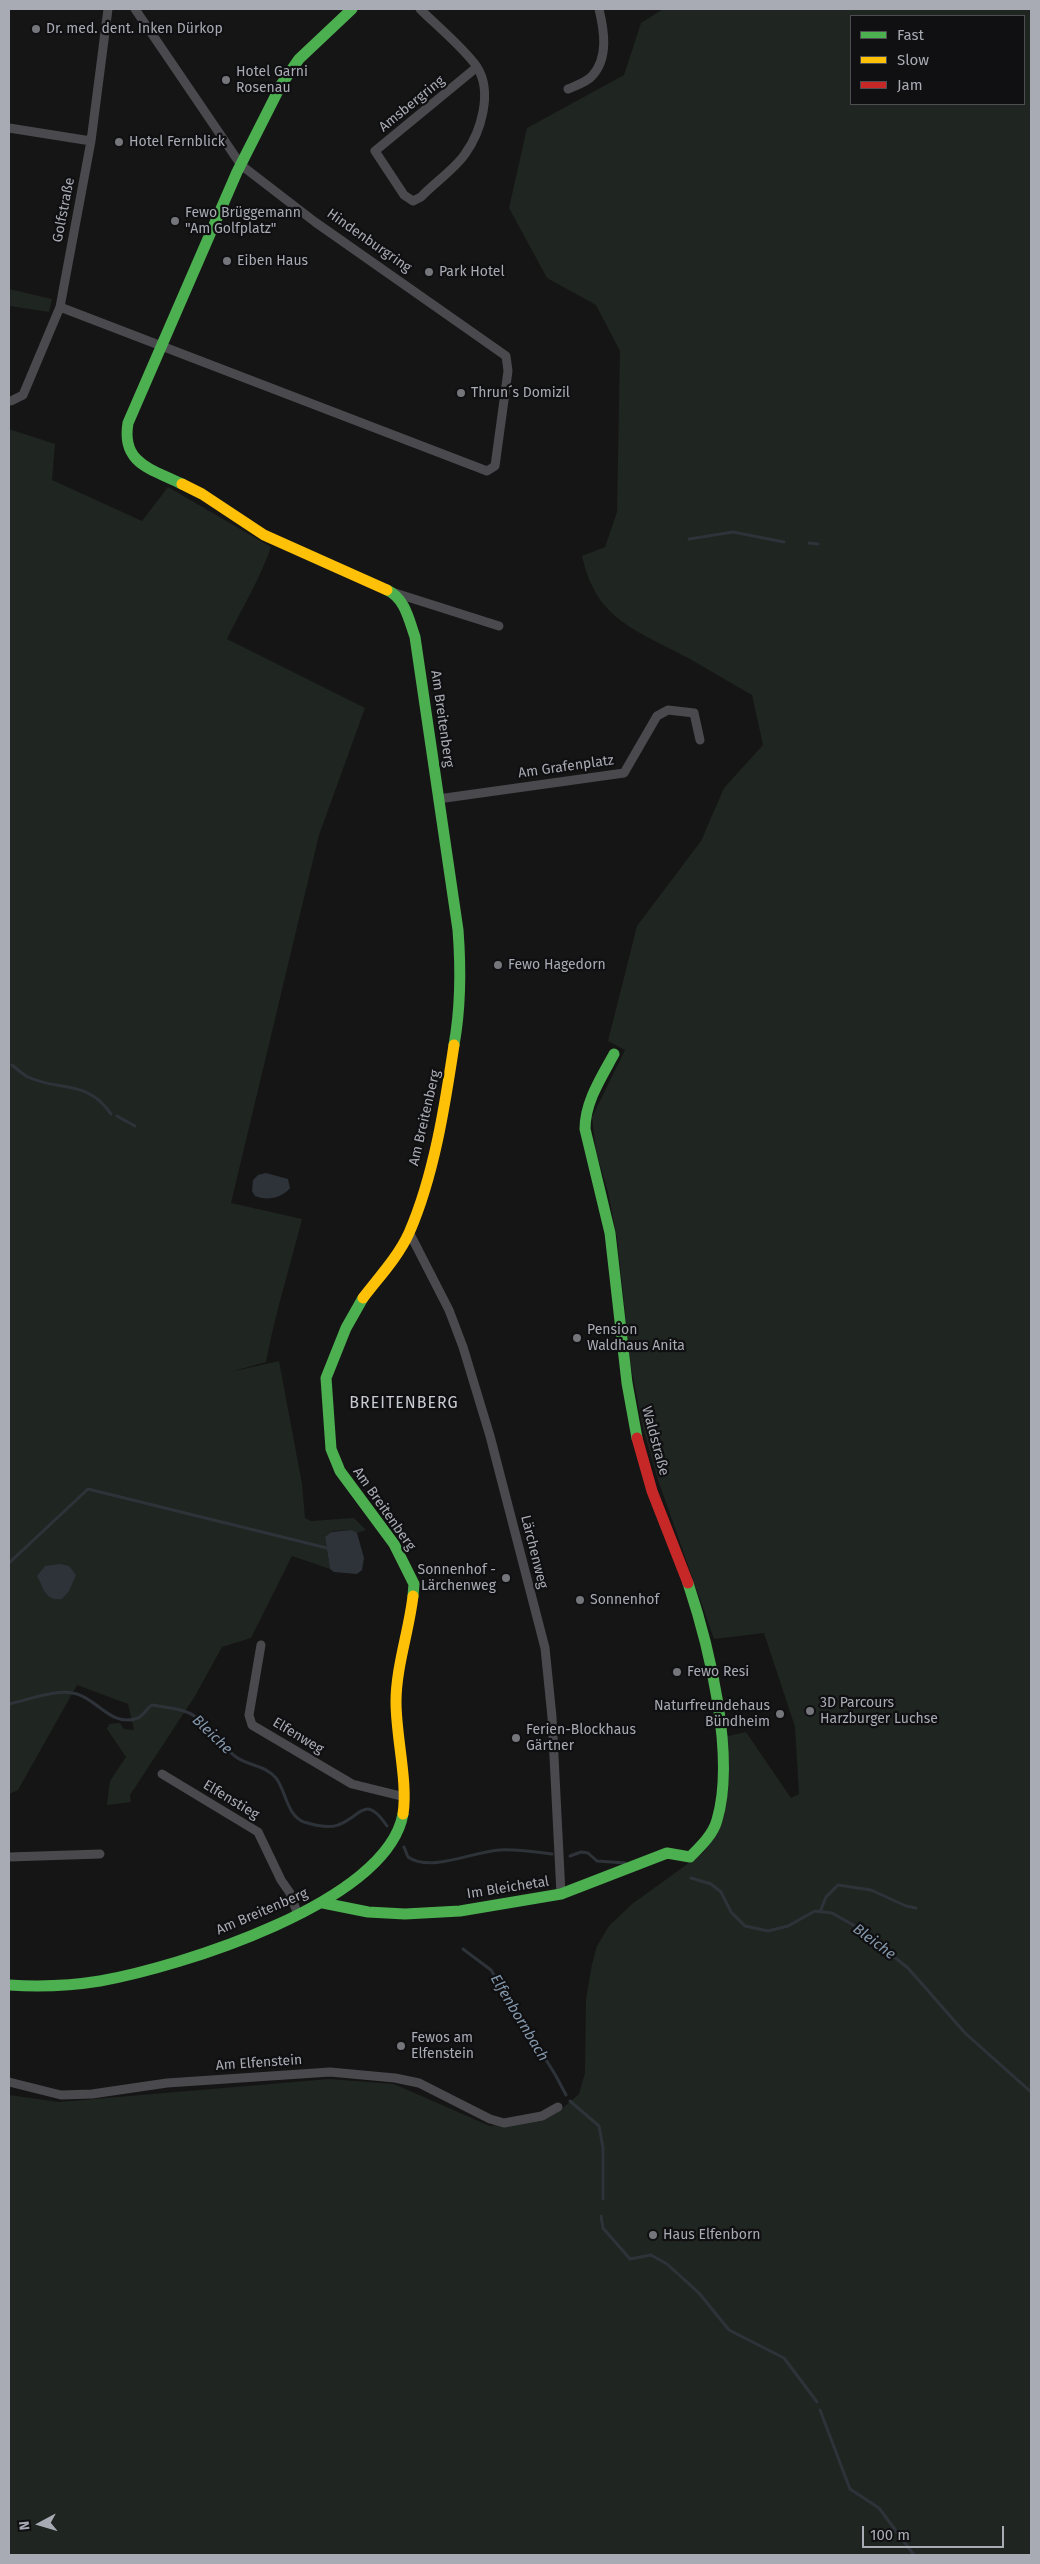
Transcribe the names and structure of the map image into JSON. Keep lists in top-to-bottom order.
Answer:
{
  "streets": {
    "street": [
      "Amsbergring",
      "Golfstraße",
      "Hindenburgring",
      "Am Breitenberg",
      "Am Grafenplatz",
      "Waldstraße",
      "Lärchenweg",
      "Elfenweg",
      "Elfenstieg",
      "Im Bleichetal",
      "Am Elfenstein"
    ]
  },
  "crossings": [
    ["Am Breitenberg", "Am Grafenplatz"],
    ["Am Breitenberg", "Lärchenweg"],
    ["Am Breitenberg", "Elfenweg"],
    ["Am Breitenberg", "Elfenstieg"],
    ["Am Breitenberg", "Im Bleichetal"],
    ["Waldstraße", "Im Bleichetal"],
    ["Lärchenweg", "Im Bleichetal"]
  ],
  "districts": ["BREITENBERG"],
  "water": ["Bleiche", "Elfenbornbach"],
  "places": [
    "Dr. med. dent. Inken Dürkop",
    "Hotel Garni Rosenau",
    "Hotel Fernblick",
    "Fewo Brüggemann \"Am Golfplatz\"",
    "Eiben Haus",
    "Park Hotel",
    "Thrun´s Domizil",
    "Fewo Hagedorn",
    "Pension Waldhaus Anita",
    "Sonnenhof - Lärchenweg",
    "Sonnenhof",
    "Fewo Resi",
    "3D Parcours Harzburger Luchse",
    "Naturfreundehaus Bündheim",
    "Ferien-Blockhaus Gärtner",
    "Fewos am Elfenstein",
    "Haus Elfenborn"
  ],
  "legend": ["Fast", "Slow", "Jam"],
  "scale_bar": "100 m",
  "north": "left"
}
